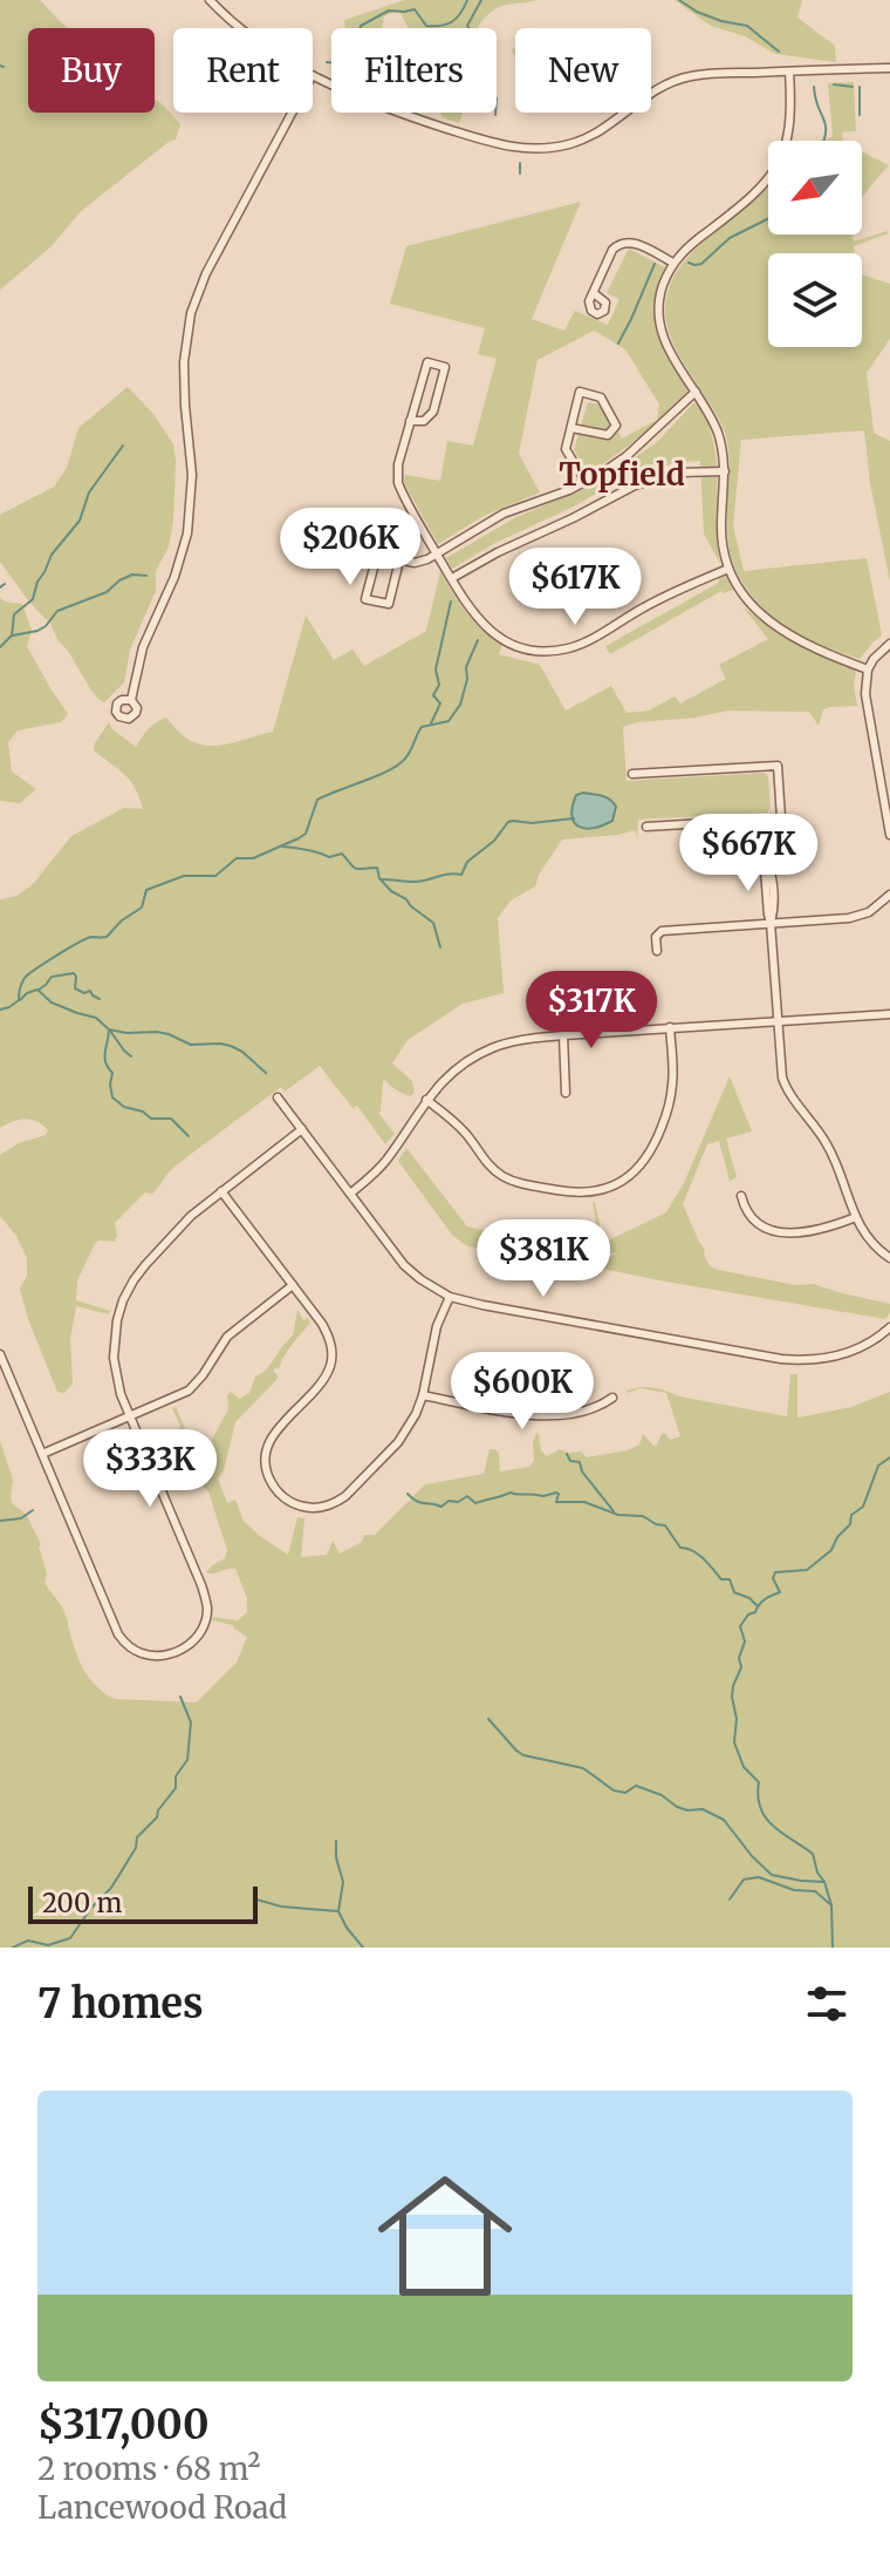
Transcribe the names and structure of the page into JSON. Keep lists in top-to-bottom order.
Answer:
{
  "districts": ["Topfield"],
  "scale_bar": "200 m",
  "north": "bottom left",
  "page": {
    "chip": [
      "Buy",
      "Rent",
      "Filters",
      "New"
    ],
    "price": [
      "$206K",
      "$617K",
      "$667K",
      "$317K",
      "$381K",
      "$600K",
      "$333K"
    ],
    "scale": "200 m",
    "heading": "7 homes",
    "list": [
      {
        "name": "$317,000",
        "note": "2 rooms · 68 m² · Lancewood Road"
      }
    ]
  }
}
